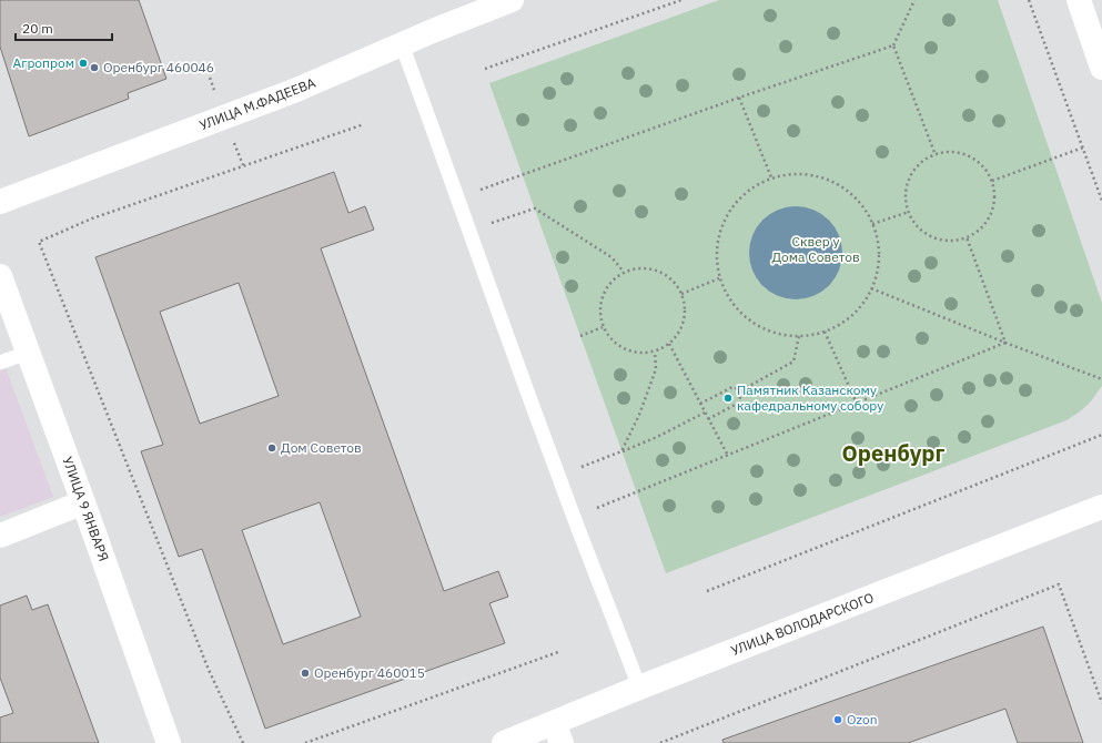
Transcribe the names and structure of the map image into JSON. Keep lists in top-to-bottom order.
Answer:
{
  "streets": {
    "main road": ["УЛИЦА М.ФАДЕЕВА", "УЛИЦА 9 ЯНВАРЯ", "УЛИЦА ВОЛОДАРСКОГО"]
  },
  "districts": ["Оренбург"],
  "parks": ["Сквер у Дома Советов"],
  "places": [
    "Агропром",
    "Оренбург 460046",
    "Памятник Казанскому кафедральному собору",
    "Дом Советов",
    "Оренбург 460015",
    "Ozon"
  ],
  "scale_bar": "20 m"
}
